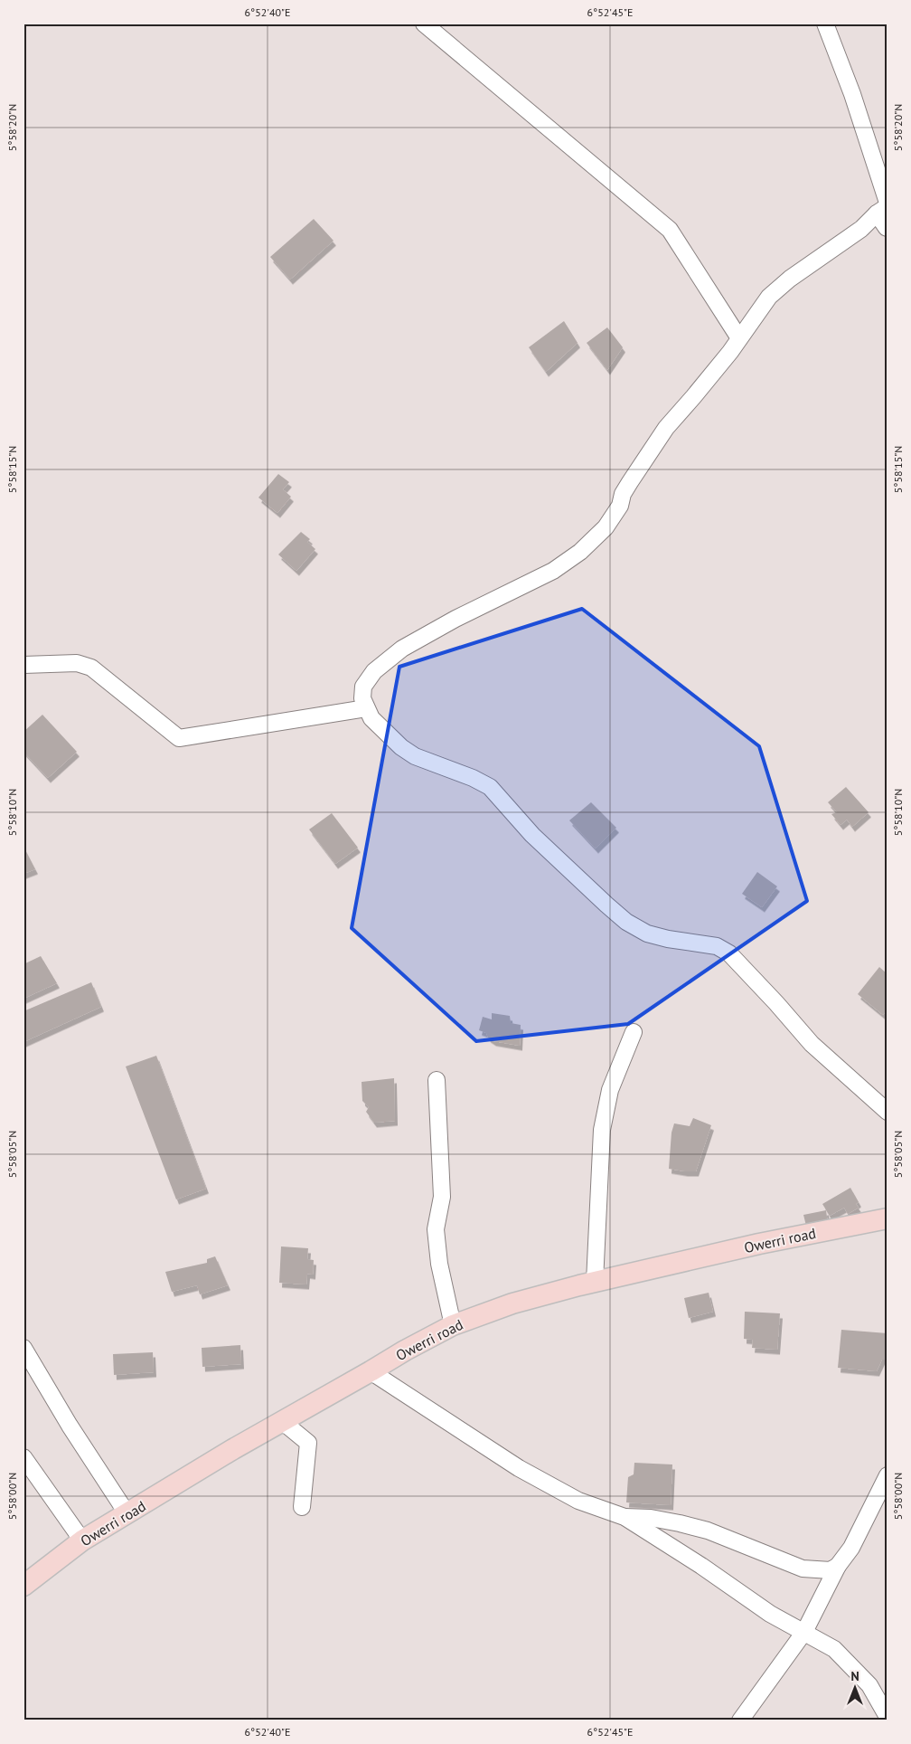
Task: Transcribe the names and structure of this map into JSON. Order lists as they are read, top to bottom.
{
  "streets": {
    "main road": ["Owerri road"]
  },
  "north": "top",
  "coordinates": [
    "6°52'40\"E",
    "6°52'45\"E",
    "5°58'20\"N",
    "5°58'15\"N",
    "5°58'10\"N",
    "5°58'05\"N",
    "5°58'00\"N"
  ]
}
